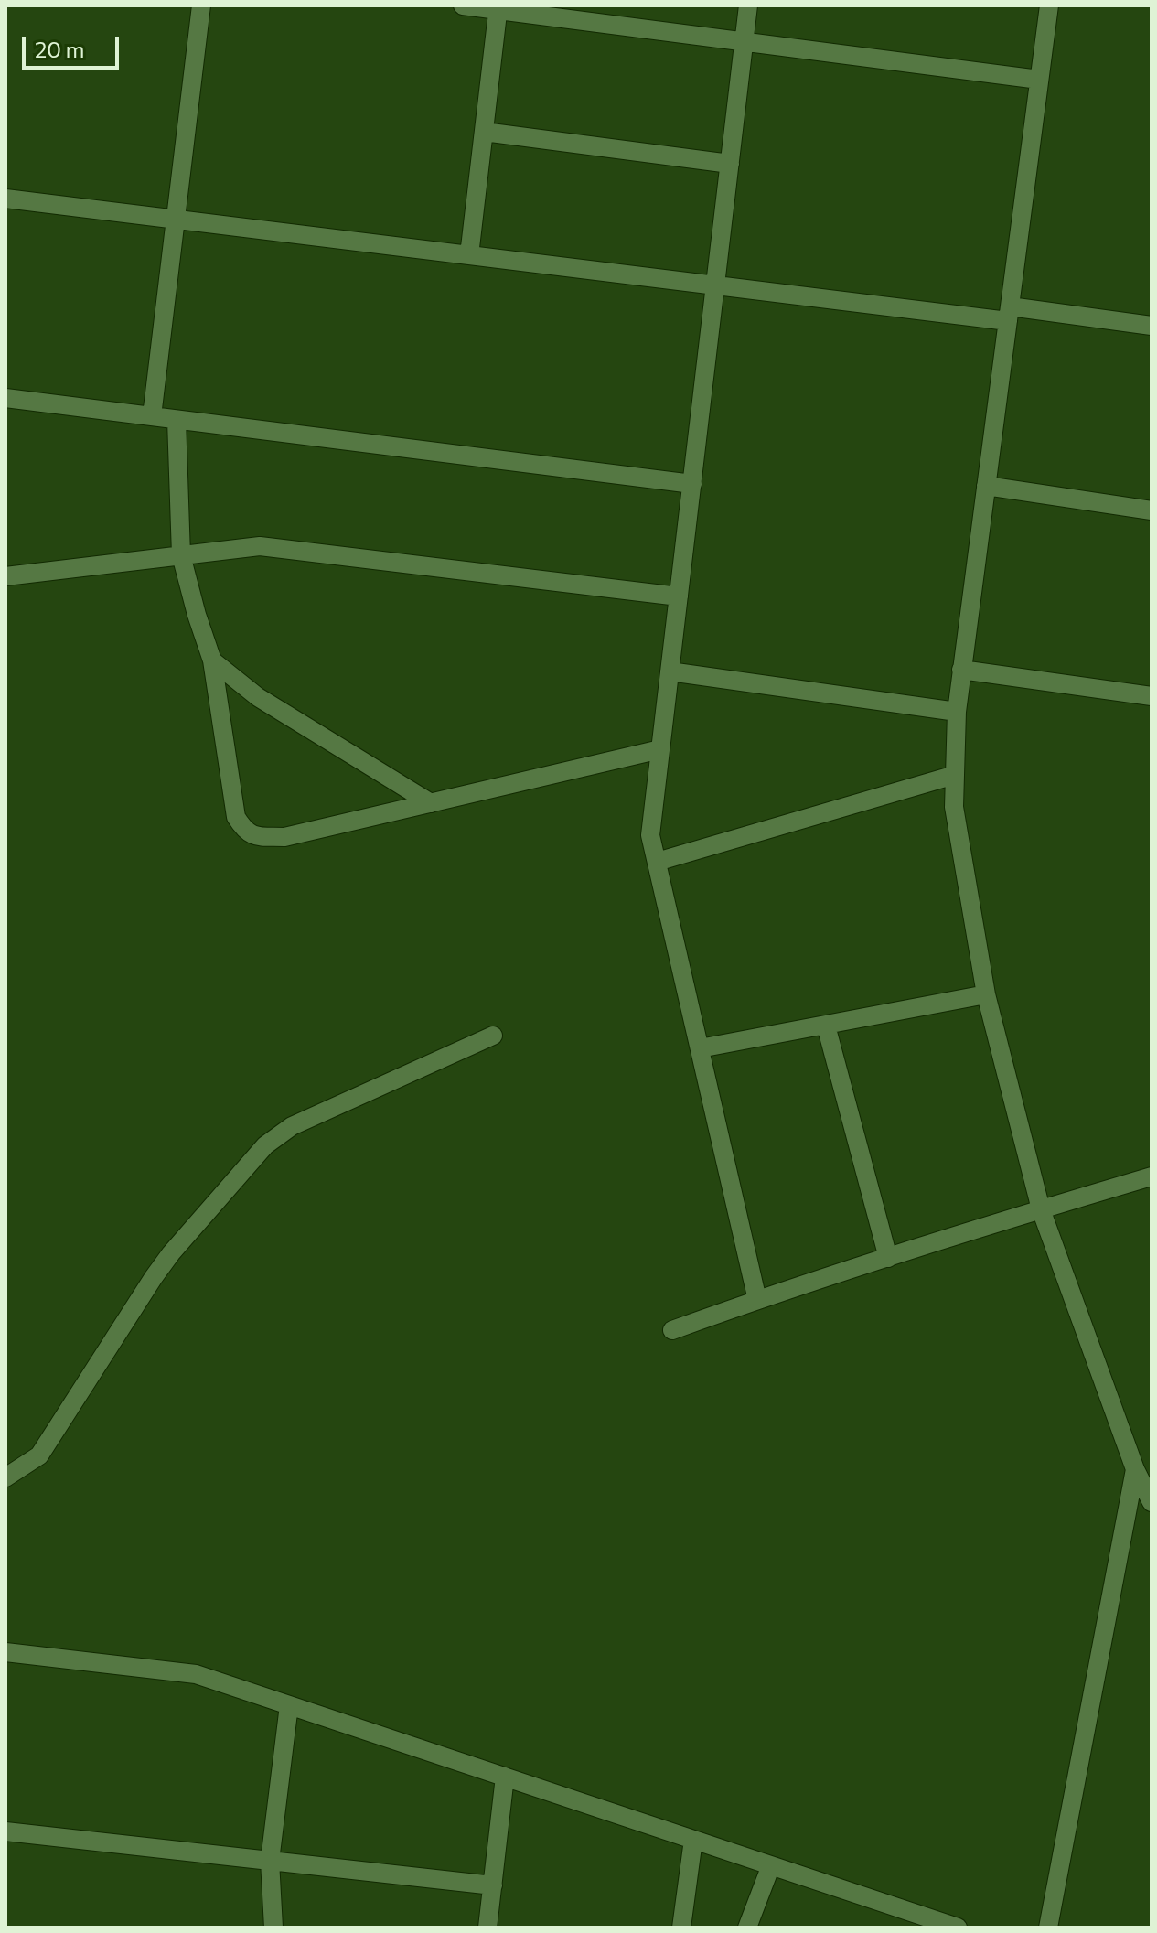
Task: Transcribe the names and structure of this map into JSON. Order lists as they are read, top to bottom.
{
  "scale_bar": "20 m"
}
